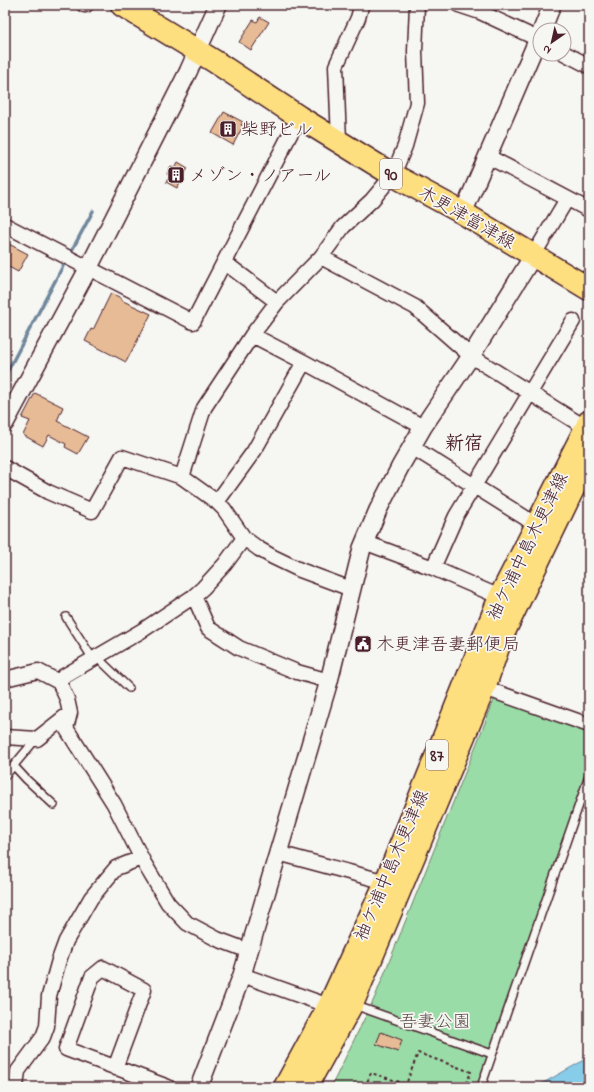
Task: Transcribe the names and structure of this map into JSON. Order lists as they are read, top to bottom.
{
  "streets": {
    "main road": [
      "90",
      "木更津富津線",
      "袖ケ浦中島木更津線",
      "87"
    ]
  },
  "districts": ["新宿"],
  "parks": ["吾妻公園"],
  "places": {
    "building": ["柴野ビル", "メゾン・ノアール"],
    "public building": ["木更津吾妻郵便局"]
  },
  "north": "bottom left"
}
